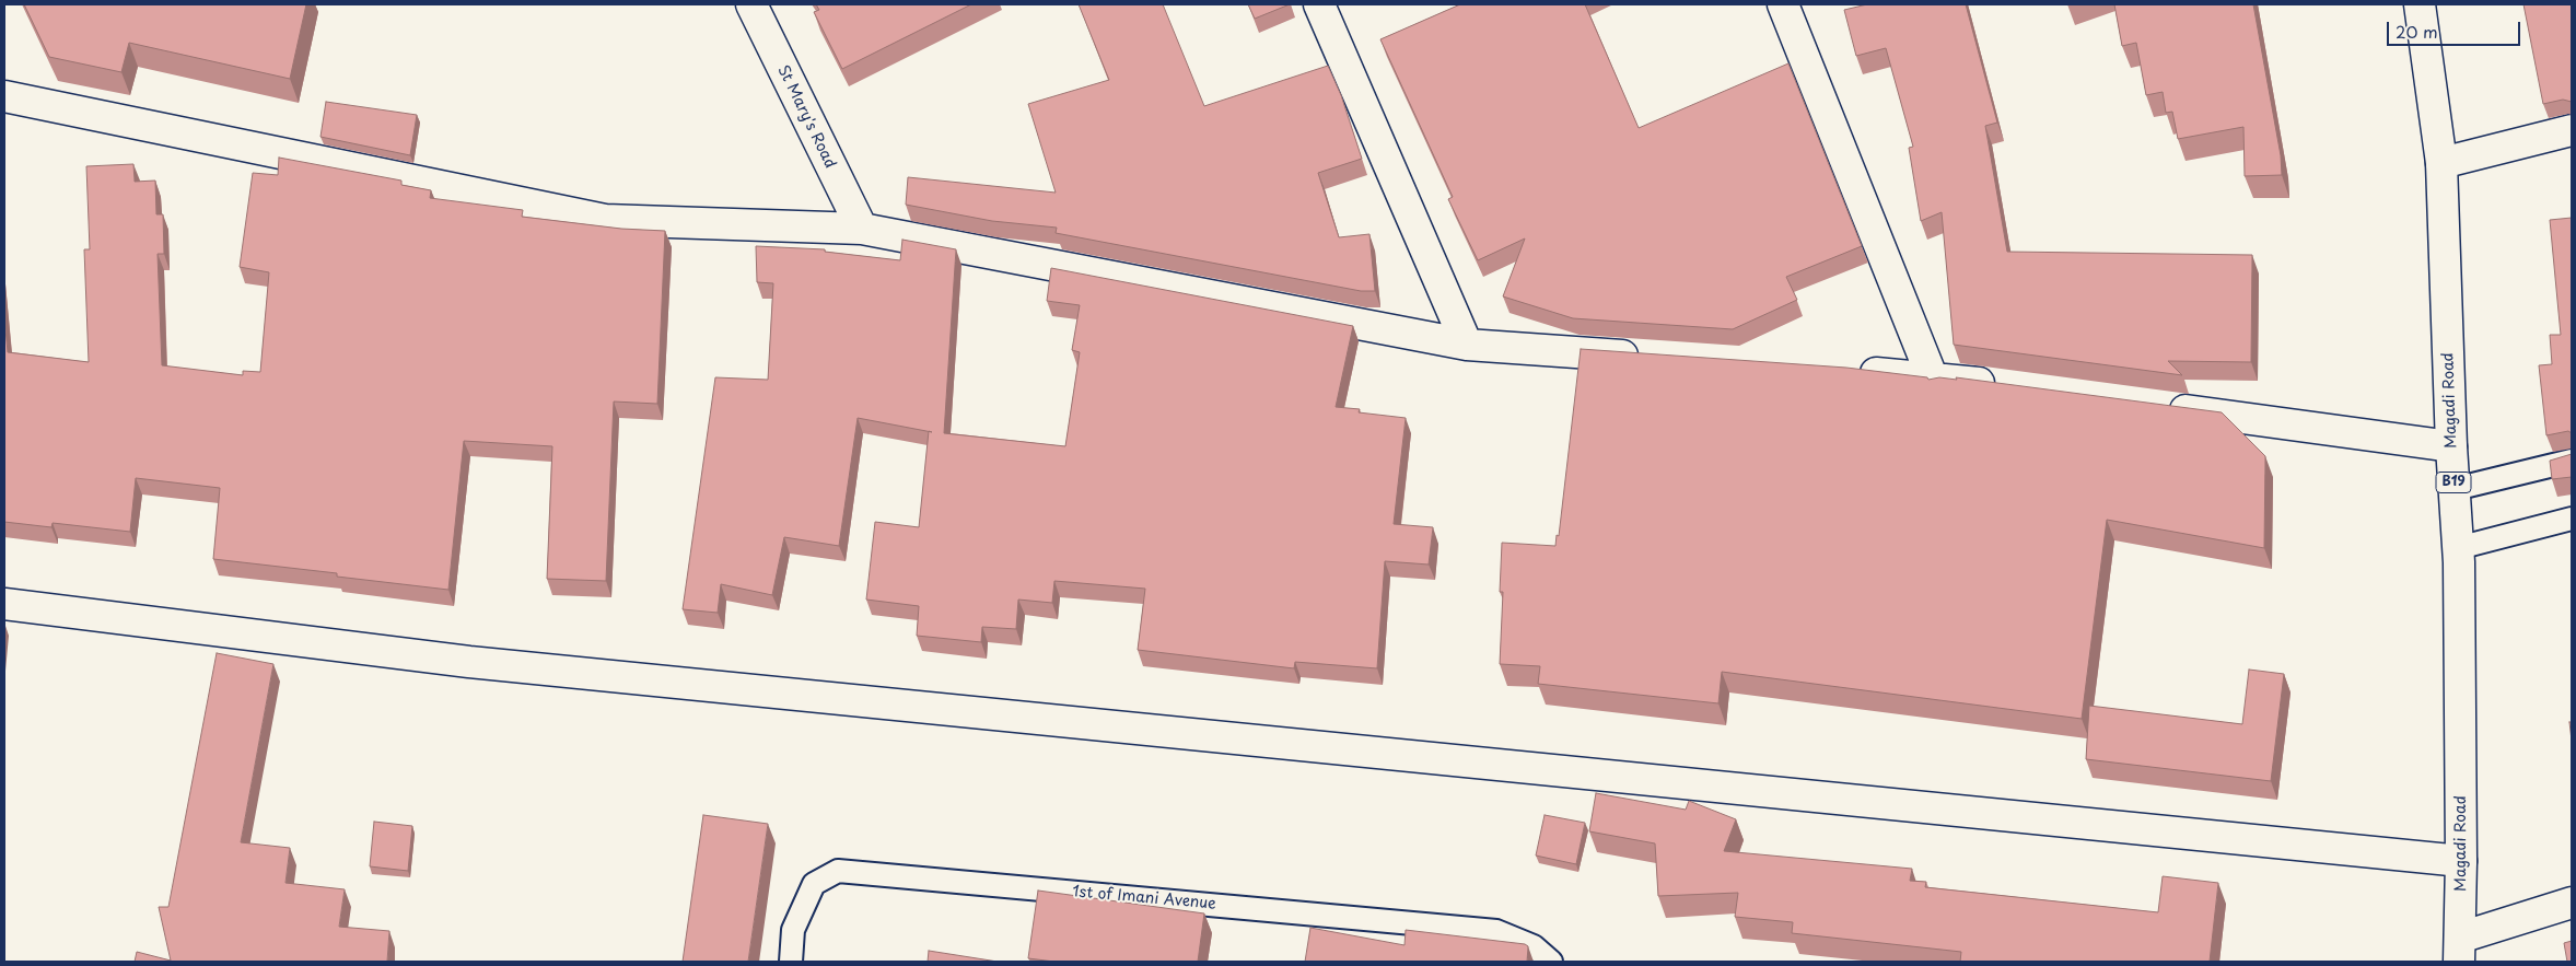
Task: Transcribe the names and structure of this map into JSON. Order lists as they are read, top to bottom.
{
  "streets": {
    "main road": ["St Mary's Road", "Magadi Road", "B19"],
    "lane": ["1st of Imani Avenue"]
  },
  "scale_bar": "20 m"
}
